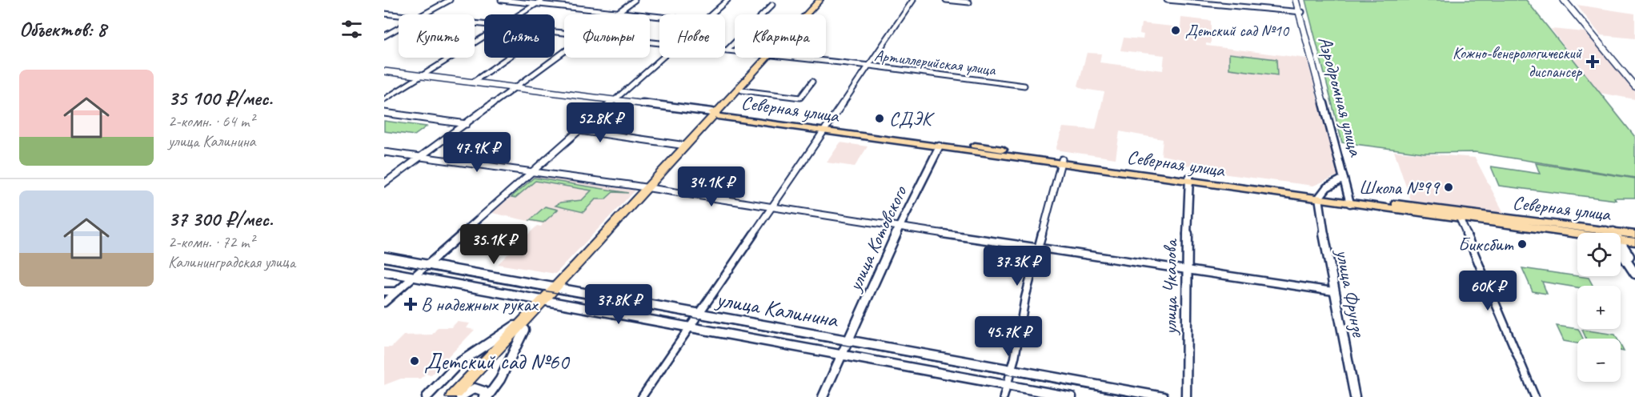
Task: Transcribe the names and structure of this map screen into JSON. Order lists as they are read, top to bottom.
{
  "streets": {
    "main road": ["Северная улица"],
    "street": [
      "Артиллерийская улица",
      "Аэродромная улица",
      "улица Котовского",
      "улица Чкалова",
      "улица Фрунзе",
      "улица Калинина"
    ]
  },
  "crossings": [
    ["Аэродромная улица", "Северная улица"],
    ["Аэродромная улица", "улица Фрунзе"],
    ["Северная улица", "улица Котовского"],
    ["Северная улица", "улица Чкалова"],
    ["Северная улица", "улица Фрунзе"],
    ["улица Котовского", "улица Калинина"]
  ],
  "places": {
    "other": [
      "Детский сад №10",
      "СДЭК",
      "Школа №99",
      "Биксбит",
      "Детский сад №60"
    ],
    "health": ["Кожно-венерологический диспансер", "В надежных руках"]
  },
  "page": {
    "heading": "Объектов: 8",
    "chip": [
      "Купить",
      "Снять",
      "Фильтры",
      "Новое",
      "Квартира"
    ],
    "list": [
      {
        "name": "35 100 ₽/мес.",
        "note": "2-комн. · 64 m² · улица Калинина"
      },
      {
        "name": "37 300 ₽/мес.",
        "note": "2-комн. · 72 m² · Калининградская улица"
      }
    ],
    "price": [
      "52.8K ₽",
      "47.9K ₽",
      "34.1K ₽",
      "35.1K ₽",
      "37.3K ₽",
      "60K ₽",
      "37.8K ₽",
      "45.7K ₽"
    ],
    "map_buttons": ["+", "−"]
  }
}
